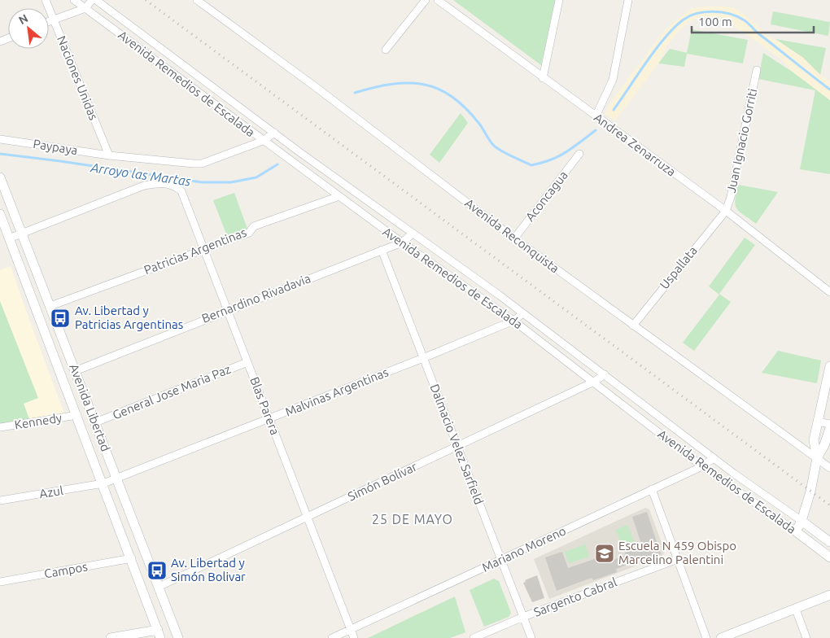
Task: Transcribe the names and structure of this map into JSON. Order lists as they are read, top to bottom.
{
  "streets": {
    "street": [
      "Naciones Unidas",
      "Avenida Remedios de Escalada",
      "Juan Ignacio Gorriti",
      "Andrea Zenarruza",
      "Paypaya",
      "Aconcagua",
      "Avenida Reconquista",
      "Patricias Argentinas",
      "Uspallata",
      "Bernardino Rivadavia",
      "General Jose Maria Paz",
      "Malvinas Argentinas",
      "Blas Parera",
      "Avenida Libertad",
      "Kennedy",
      "Dalmacio Velez Sarfield",
      "Simón Bolívar",
      "Azul",
      "Mariano Moreno",
      "Campos",
      "Sargento Cabral"
    ]
  },
  "crossings": [
    ["Naciones Unidas", "Paypaya"],
    ["Avenida Remedios de Escalada", "Paypaya"],
    ["Avenida Remedios de Escalada", "Patricias Argentinas"],
    ["Avenida Remedios de Escalada", "Bernardino Rivadavia"],
    ["Avenida Remedios de Escalada", "Malvinas Argentinas"],
    ["Avenida Remedios de Escalada", "Simón Bolívar"],
    ["Avenida Remedios de Escalada", "Mariano Moreno"],
    ["Juan Ignacio Gorriti", "Andrea Zenarruza"],
    ["Juan Ignacio Gorriti", "Uspallata"],
    ["Andrea Zenarruza", "Uspallata"],
    ["Aconcagua", "Avenida Reconquista"],
    ["Avenida Reconquista", "Uspallata"],
    ["Patricias Argentinas", "Blas Parera"],
    ["Patricias Argentinas", "Avenida Libertad"],
    ["Bernardino Rivadavia", "Blas Parera"],
    ["Bernardino Rivadavia", "Avenida Libertad"],
    ["Bernardino Rivadavia", "Dalmacio Velez Sarfield"],
    ["General Jose Maria Paz", "Blas Parera"],
    ["General Jose Maria Paz", "Avenida Libertad"],
    ["Malvinas Argentinas", "Blas Parera"],
    ["Malvinas Argentinas", "Avenida Libertad"],
    ["Malvinas Argentinas", "Dalmacio Velez Sarfield"],
    ["Malvinas Argentinas", "Azul"],
    ["Blas Parera", "Avenida Libertad"],
    ["Blas Parera", "Simón Bolívar"],
    ["Blas Parera", "Mariano Moreno"],
    ["Avenida Libertad", "Kennedy"],
    ["Avenida Libertad", "Simón Bolívar"],
    ["Avenida Libertad", "Azul"],
    ["Avenida Libertad", "Campos"],
    ["Dalmacio Velez Sarfield", "Simón Bolívar"],
    ["Dalmacio Velez Sarfield", "Mariano Moreno"],
    ["Dalmacio Velez Sarfield", "Sargento Cabral"]
  ],
  "districts": ["25 DE MAYO"],
  "water": ["Arroyo las Martas"],
  "places": {
    "bus stop": ["Av. Libertad y Patricias Argentinas", "Av. Libertad y Simón Bolivar"],
    "school or university": ["Escuela N 459 Obispo Marcelino Palentini"]
  },
  "scale_bar": "100 m",
  "north": "top left"
}
